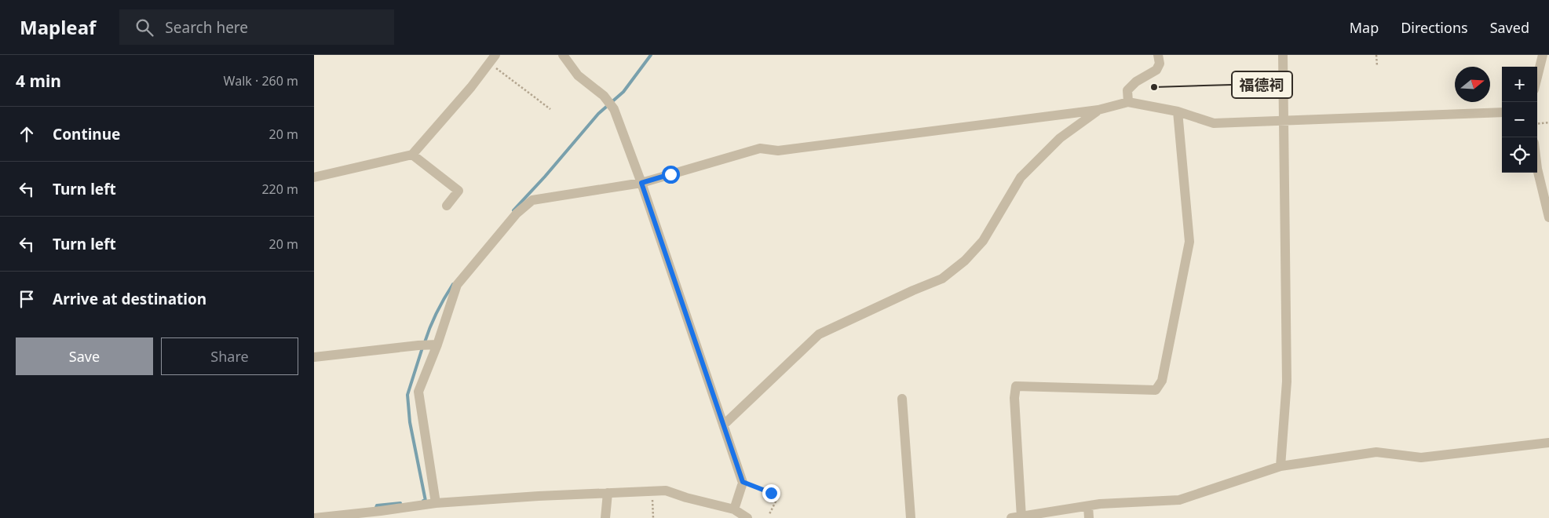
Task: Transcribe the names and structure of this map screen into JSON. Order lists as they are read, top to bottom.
{
  "places": ["福德祠"],
  "north": "right",
  "page": {
    "header": "Mapleaf",
    "search": "Search here",
    "nav": ["Map", "Directions", "Saved"],
    "heading": ["4 min", "Walk · 260 m"],
    "map_buttons": ["+", "−"],
    "list": [
      ["Continue", "20 m"],
      ["Turn left", "220 m"],
      ["Turn left", "20 m"],
      "Arrive at destination"
    ],
    "buttons": ["Save", "Share"]
  }
}
